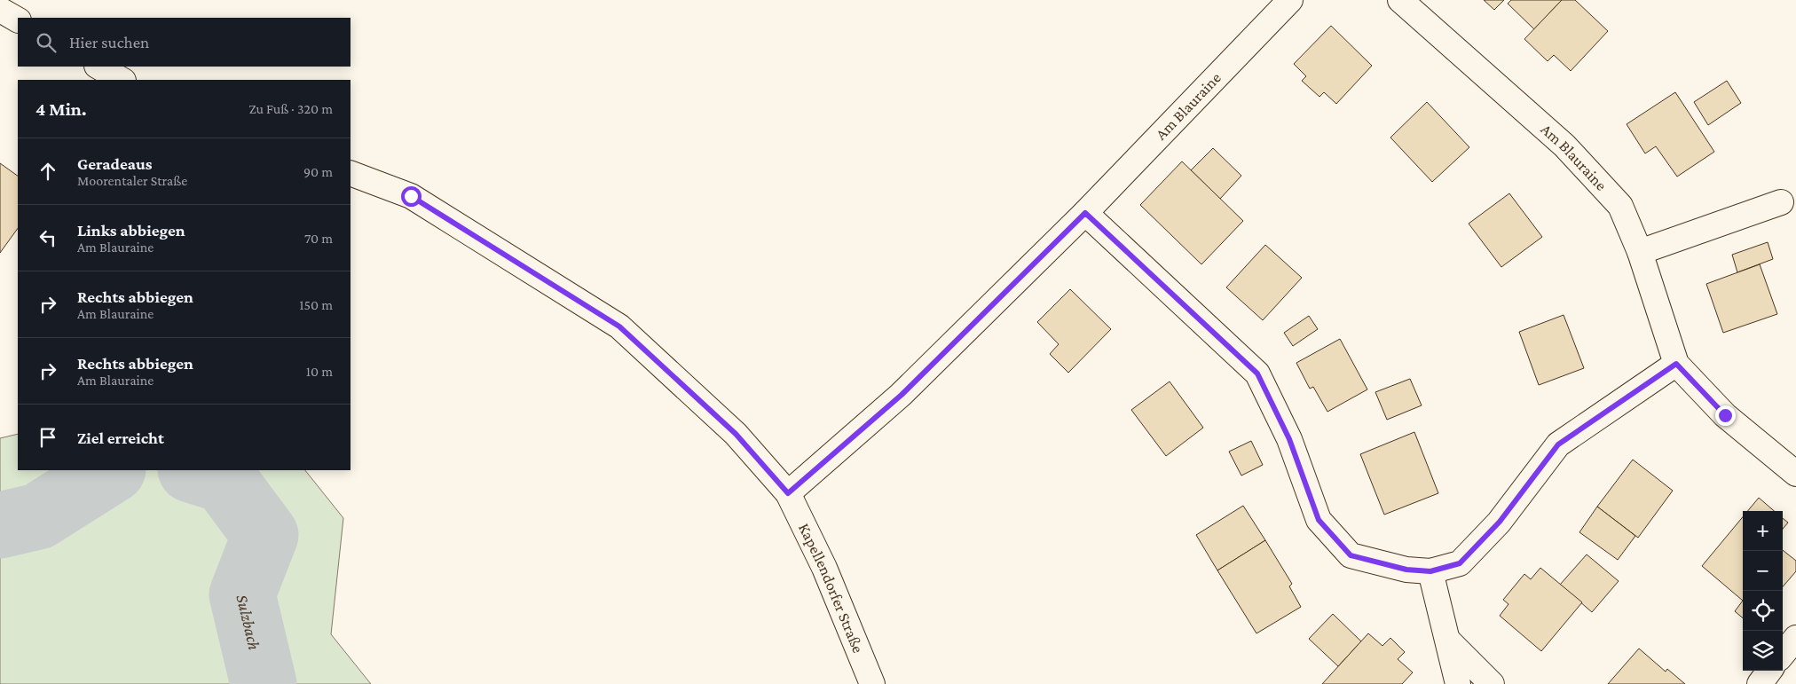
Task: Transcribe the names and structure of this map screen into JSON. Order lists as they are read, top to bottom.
{
  "streets": {
    "street": ["Am Blauraine", "Kapellendorfer Straße"]
  },
  "crossings": [
    ["Am Blauraine", "Kapellendorfer Straße"]
  ],
  "water": ["Sulzbach"],
  "page": {
    "search": "Hier suchen",
    "heading": ["4 Min.", "Zu Fuß · 320 m"],
    "list": [
      ["Geradeaus", "Moorentaler Straße", "90 m"],
      ["Links abbiegen", "Am Blauraine", "70 m"],
      ["Rechts abbiegen", "Am Blauraine", "150 m"],
      ["Rechts abbiegen", "Am Blauraine", "10 m"],
      "Ziel erreicht"
    ],
    "map_buttons": ["+", "−"]
  }
}
